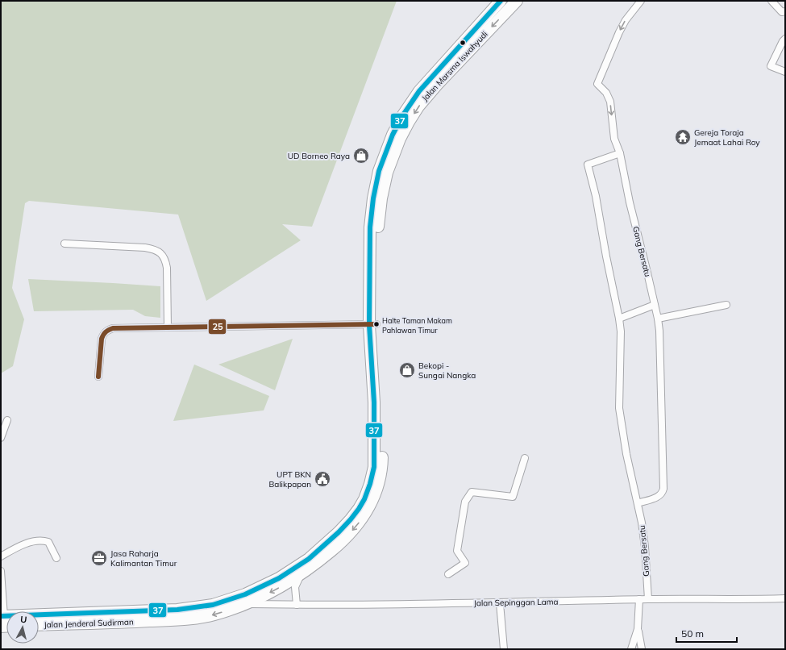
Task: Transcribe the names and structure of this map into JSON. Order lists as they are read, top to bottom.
{
  "streets": {
    "highway": ["Jalan Marsma Iswahyudi", "Jalan Jenderal Sudirman"],
    "street": ["Gang Bersatu", "Jalan Sepinggan Lama"]
  },
  "crossings": [
    ["Jalan Marsma Iswahyudi", "Jalan Sepinggan Lama"],
    ["Jalan Marsma Iswahyudi", "Jalan Jenderal Sudirman"],
    ["Gang Bersatu", "Jalan Sepinggan Lama"]
  ],
  "places": {
    "temple": ["Gereja Toraja Jemaat Lahai Roy"],
    "shop": ["UD Borneo Raya", "Bekopi - Sungai Nangka"],
    "other": ["Halte Taman Makam Pahlawan Timur"],
    "public building": ["UPT BKN Balikpapan"],
    "office": ["Jasa Raharja Kalimantan Timur"]
  },
  "lines": ["transit line 37", "transit line 25"],
  "scale_bar": "50 m",
  "north": "top"
}
